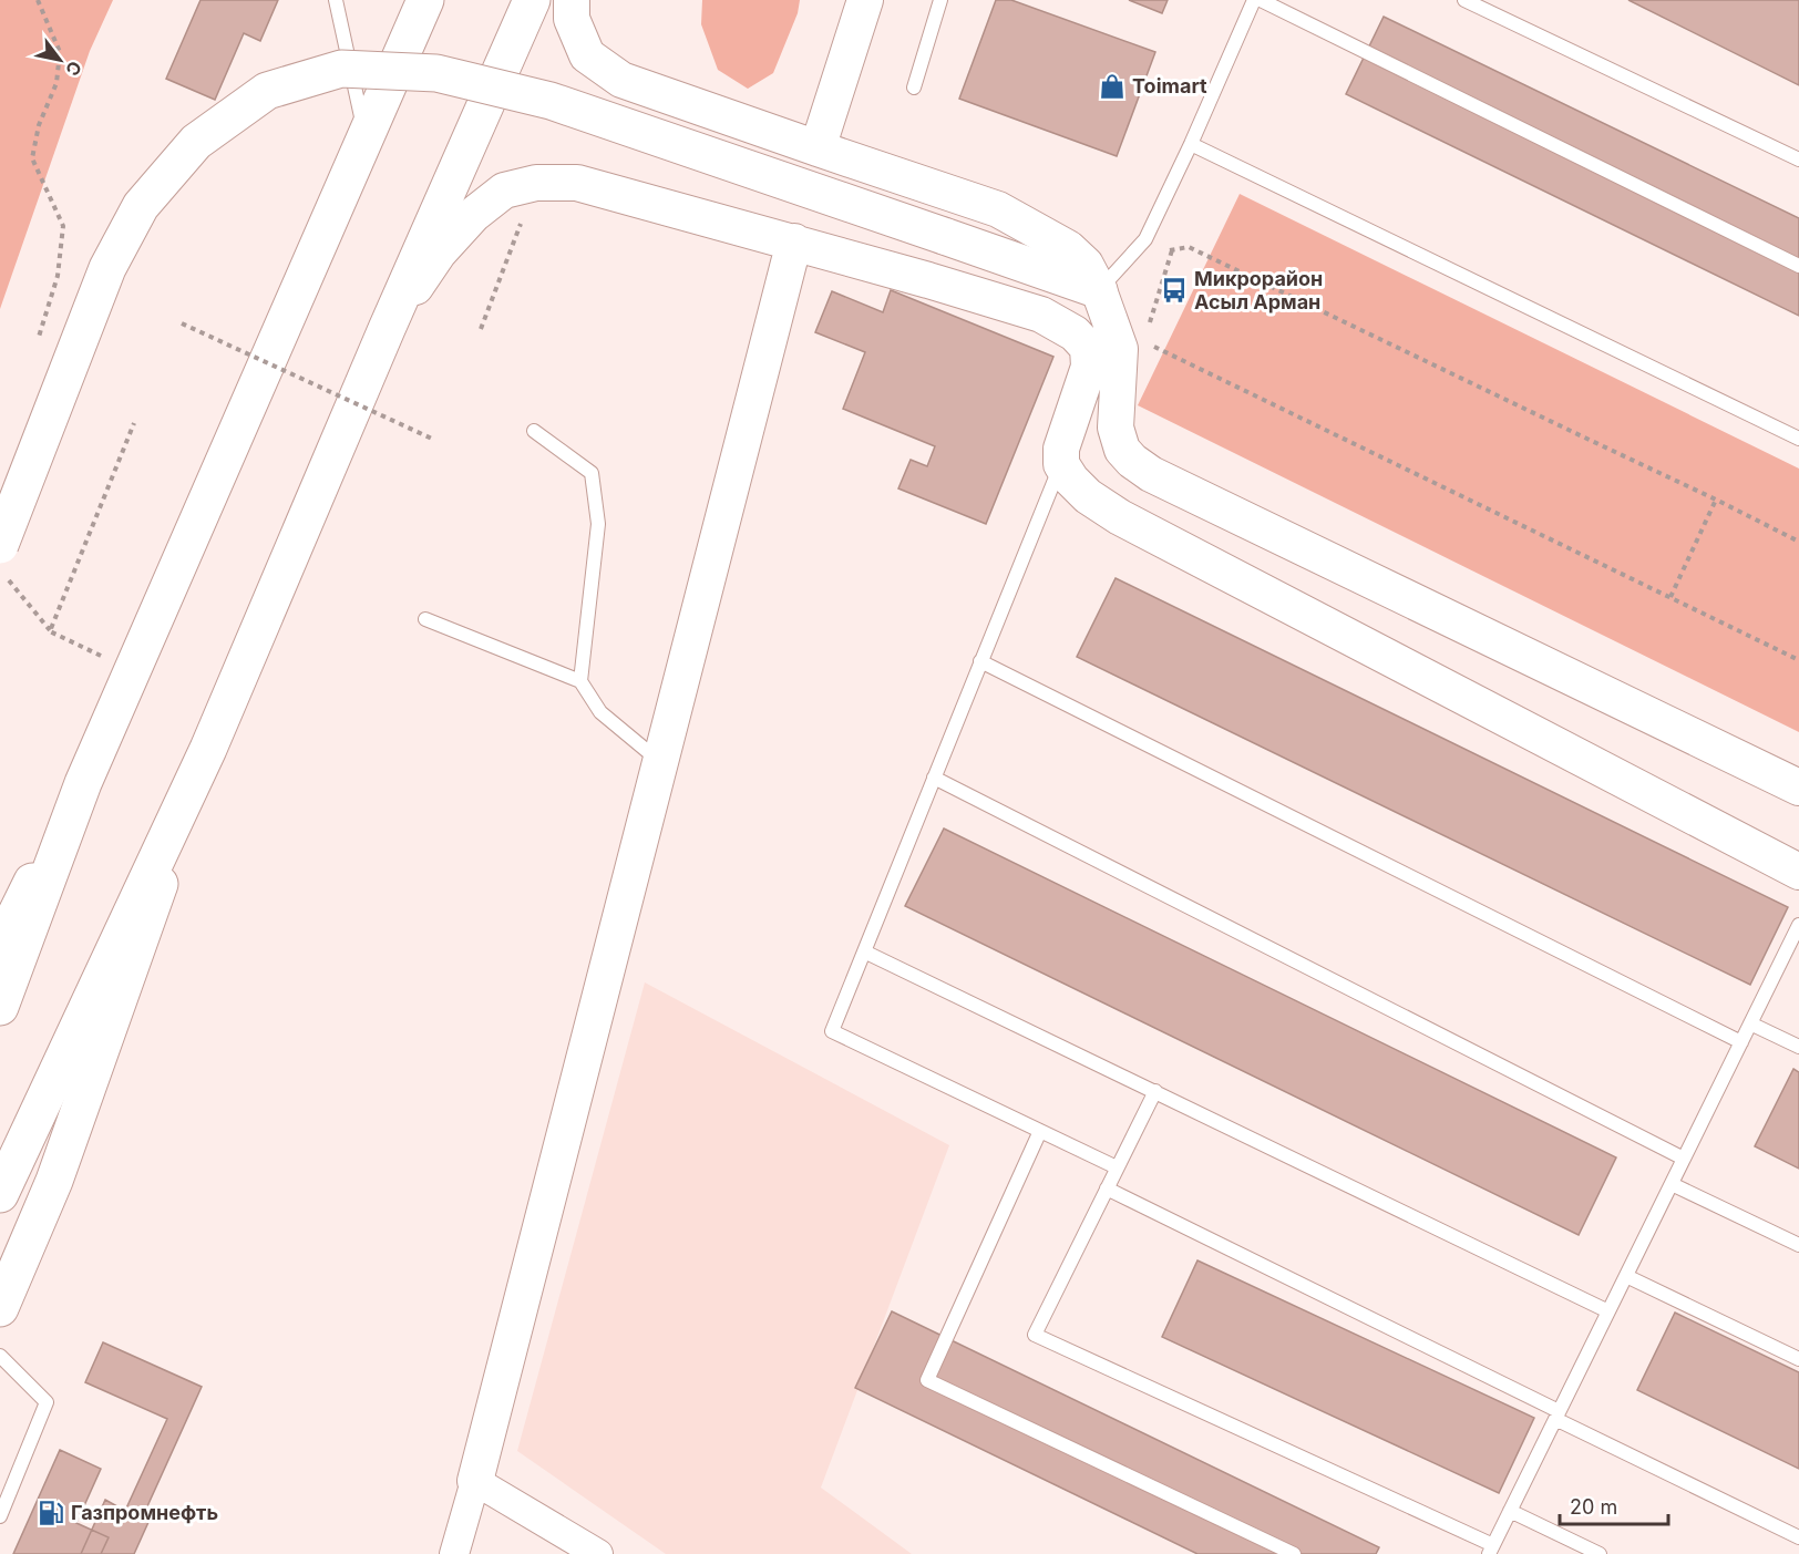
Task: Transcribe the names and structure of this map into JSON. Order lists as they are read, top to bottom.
{
  "places": {
    "shop": ["Toimart"],
    "bus stop": ["Микрорайон Асыл Арман"],
    "fuel station": ["Газпромнефть"]
  },
  "scale_bar": "20 m",
  "north": "bottom right"
}
